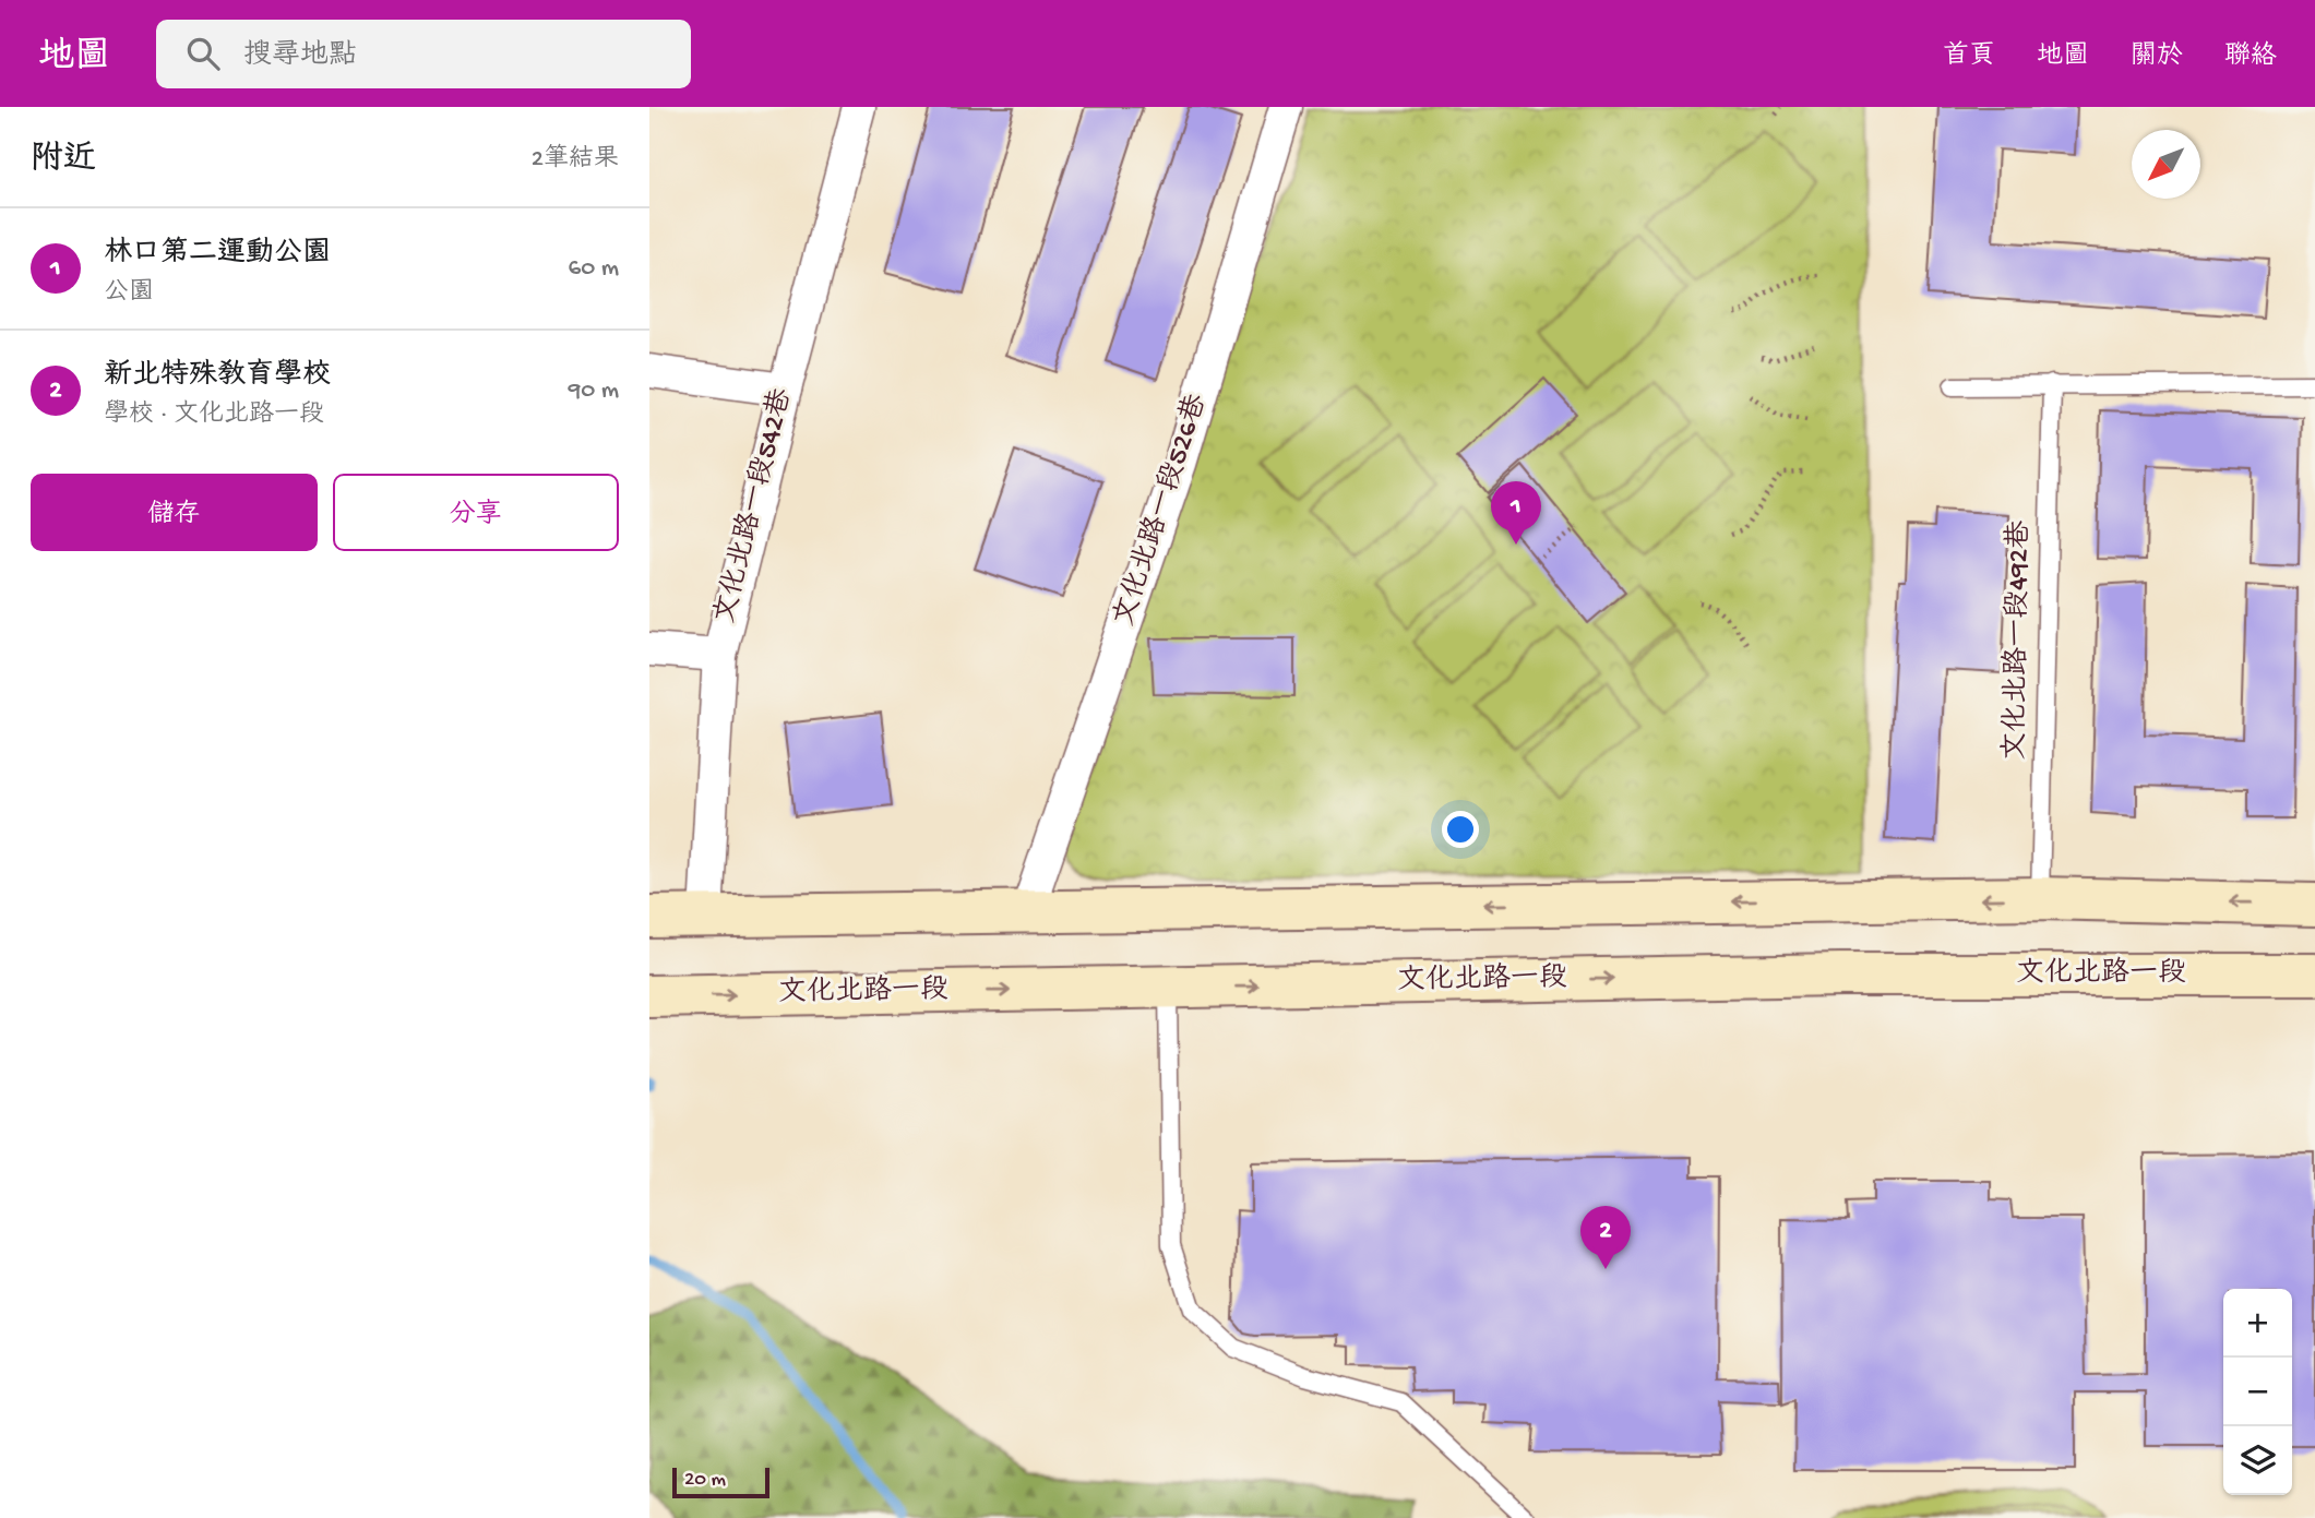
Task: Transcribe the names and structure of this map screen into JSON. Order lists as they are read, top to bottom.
{
  "streets": {
    "main road": ["文化北路一段"],
    "street": ["文化北路一段542巷", "文化北路一段526巷"],
    "lane": ["文化北路一段492巷"]
  },
  "scale_bar": "20 m",
  "north": "bottom left",
  "page": {
    "header": "地圖",
    "search": "搜尋地點",
    "nav": [
      "首頁",
      "地圖",
      "關於",
      "聯絡"
    ],
    "heading": ["附近", "2筆結果"],
    "list": [
      {
        "mark": "1",
        "name": "林口第二運動公園",
        "note": "公園",
        "value": "60 m"
      },
      {
        "mark": "2",
        "name": "新北特殊教育學校",
        "note": "學校 · 文化北路一段",
        "value": "90 m"
      }
    ],
    "buttons": ["儲存", "分享"],
    "pins": ["1", "2"],
    "map_buttons": ["+", "−"],
    "scale": "20 m"
  }
}
